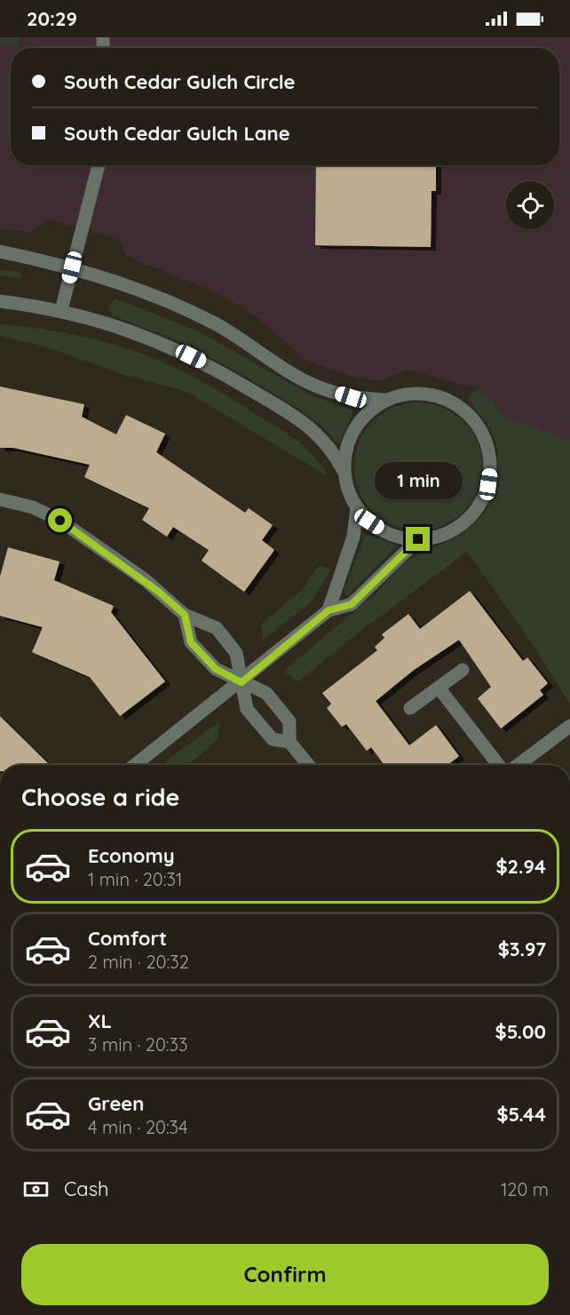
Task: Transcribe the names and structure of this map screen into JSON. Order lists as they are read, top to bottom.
{
  "page": {
    "status": "20:29",
    "banner": ["South Cedar Gulch Circle", "South Cedar Gulch Lane"],
    "bubble": "1 min",
    "heading": "Choose a ride",
    "list": [
      {
        "name": "Economy",
        "note": "1 min · 20:31",
        "value": "$2.94"
      },
      {
        "name": "Comfort",
        "note": "2 min · 20:32",
        "value": "$3.97"
      },
      {
        "name": "XL",
        "note": "3 min · 20:33",
        "value": "$5.00"
      },
      {
        "name": "Green",
        "note": "4 min · 20:34",
        "value": "$5.44"
      }
    ],
    "pay": ["Cash", "120 m"],
    "buttons": "Confirm"
  }
}
